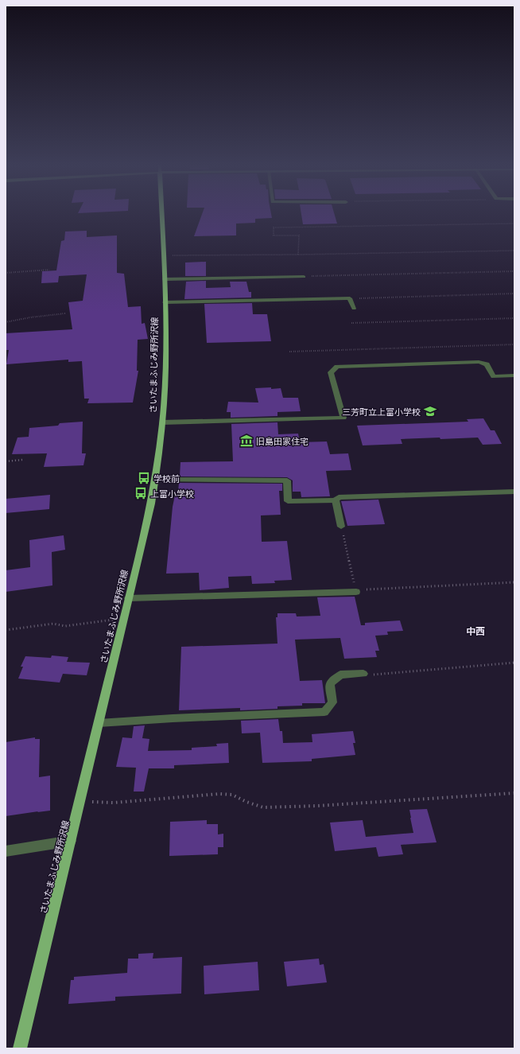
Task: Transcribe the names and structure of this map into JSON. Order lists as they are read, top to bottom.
{
  "streets": {
    "main road": ["さいたまふじみ野所沢線"]
  },
  "districts": ["中西"],
  "places": {
    "school or university": ["三芳町立上富小学校"],
    "museum": ["旧島田家住宅"],
    "bus stop": ["学校前", "上富小学校"]
  }
}
